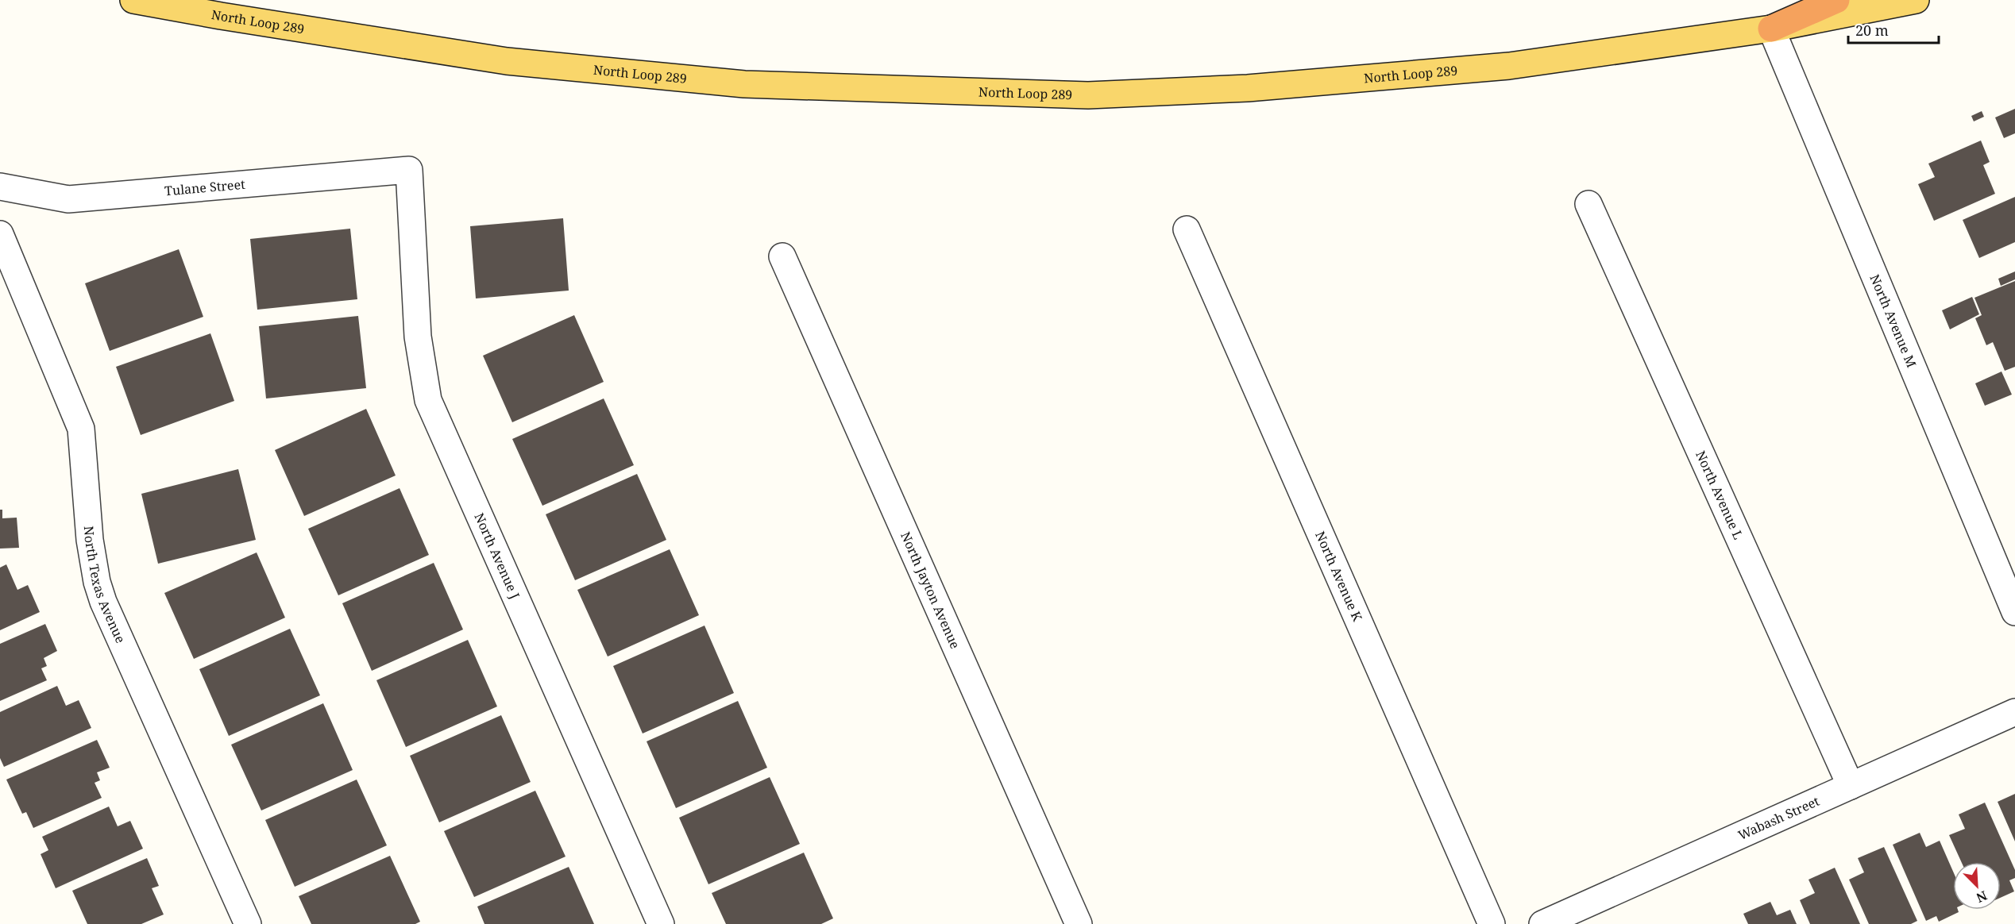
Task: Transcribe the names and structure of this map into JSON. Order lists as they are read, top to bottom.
{
  "streets": {
    "main road": ["North Loop 289"],
    "street": [
      "Tulane Street",
      "North Avenue M",
      "North Avenue L",
      "North Avenue J",
      "North Avenue K",
      "North Texas Avenue",
      "North Jayton Avenue",
      "Wabash Street"
    ]
  },
  "crossings": [
    ["North Loop 289", "North Avenue M"],
    ["Tulane Street", "North Avenue J"],
    ["North Avenue L", "Wabash Street"]
  ],
  "scale_bar": "20 m",
  "north": "bottom right"
}
